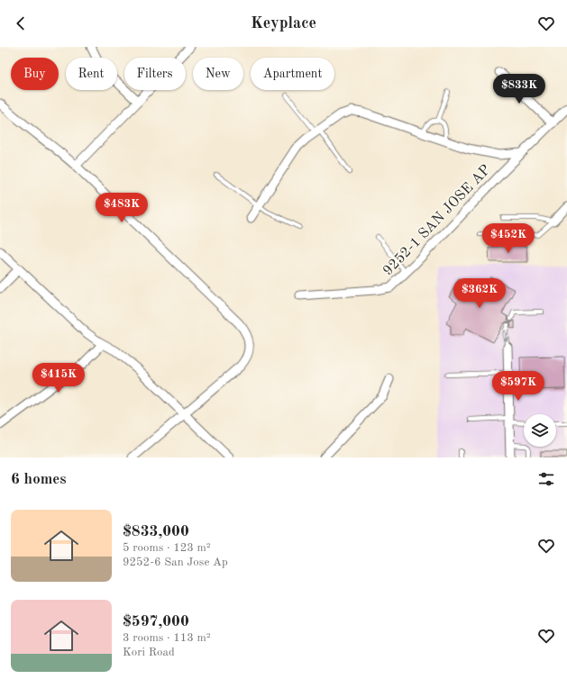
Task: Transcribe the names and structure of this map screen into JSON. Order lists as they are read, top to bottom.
{
  "streets": {
    "street": ["9252-1 SAN JOSE AP"]
  },
  "page": {
    "header": "Keyplace",
    "chip": [
      "Buy",
      "Rent",
      "Filters",
      "New",
      "Apartment"
    ],
    "price": [
      "$833K",
      "$483K",
      "$452K",
      "$362K",
      "$415K",
      "$597K"
    ],
    "heading": "6 homes",
    "list": [
      {
        "name": "$833,000",
        "note": "5 rooms · 123 m² · 9252-6 San Jose Ap"
      },
      {
        "name": "$597,000",
        "note": "3 rooms · 113 m² · Kori Road"
      }
    ]
  }
}
